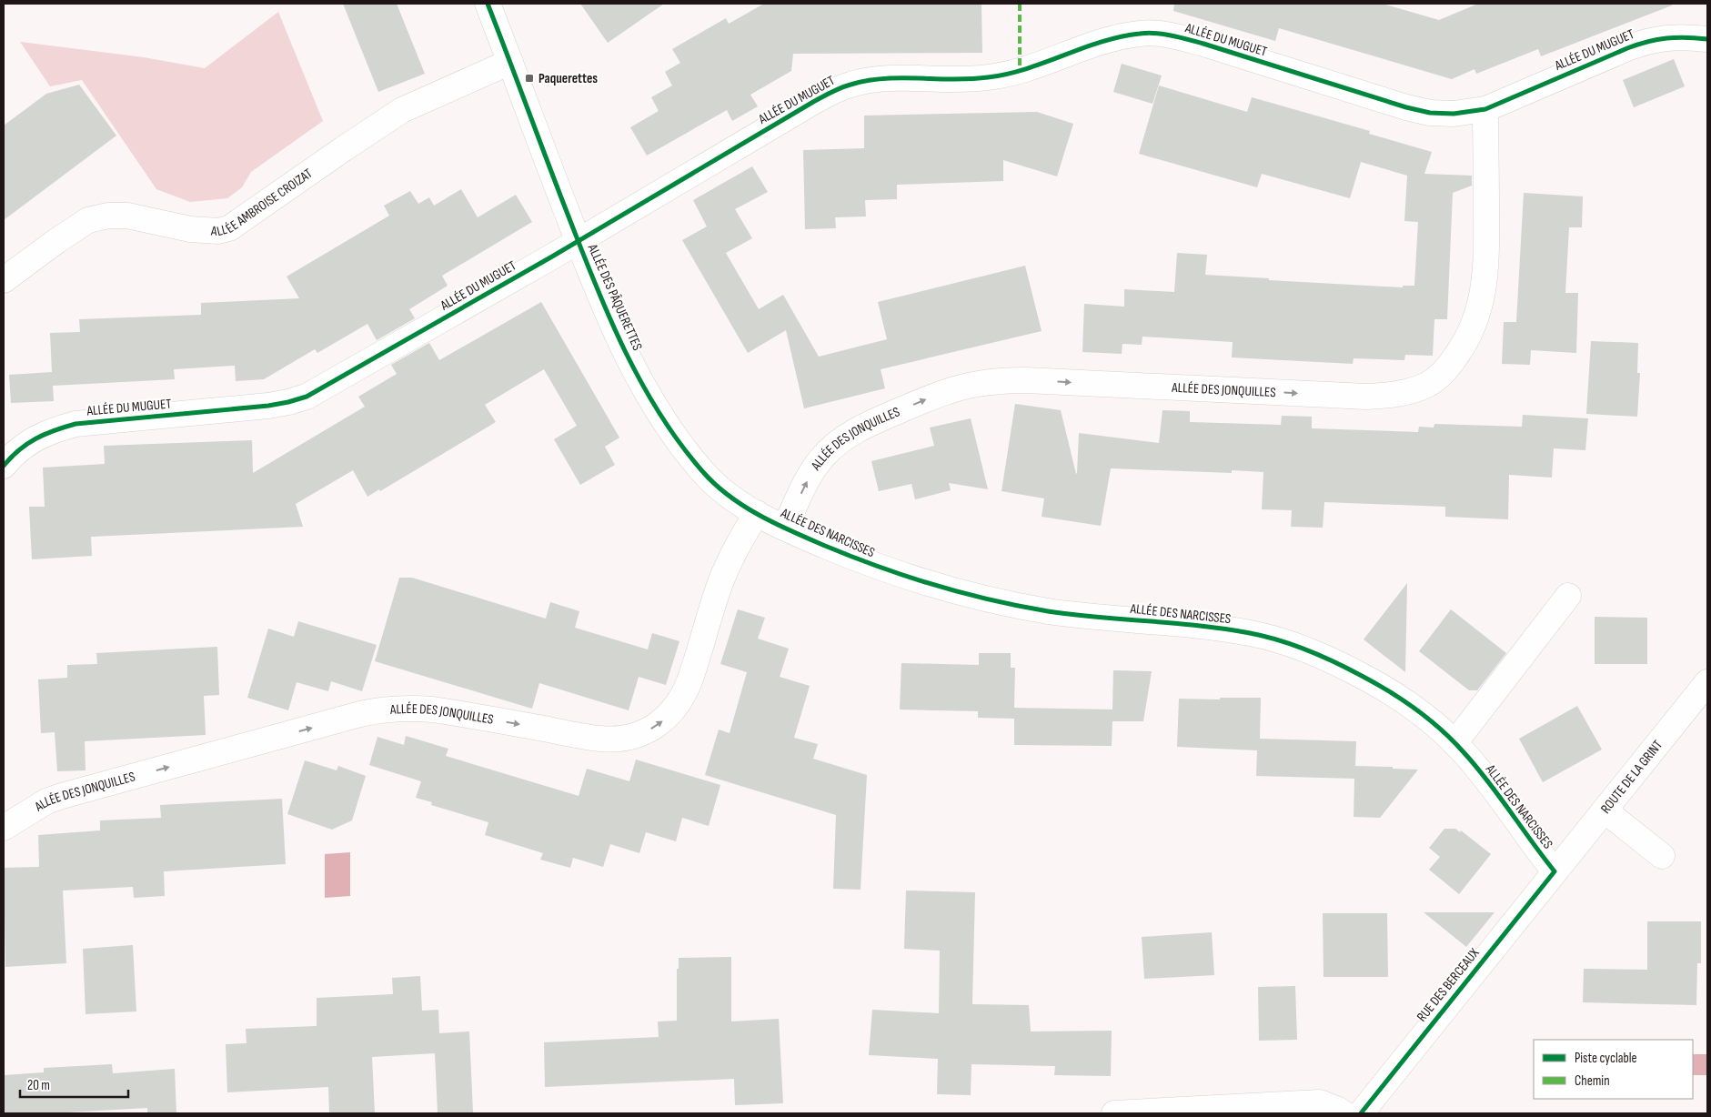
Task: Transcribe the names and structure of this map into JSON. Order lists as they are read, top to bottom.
{
  "streets": {
    "street": [
      "ALLÉE DU MUGUET",
      "ALLÉE AMBROISE CROIZAT",
      "ALLÉE DES PÂQUERETTES",
      "ALLÉE DES JONQUILLES",
      "ALLÉE DES NARCISSES",
      "ROUTE DE LA GRINT",
      "RUE DES BERCEAUX"
    ]
  },
  "crossings": [
    ["ALLÉE DU MUGUET", "ALLÉE DES PÂQUERETTES"],
    ["ALLÉE DU MUGUET", "ALLÉE DES JONQUILLES"],
    ["ALLÉE AMBROISE CROIZAT", "ALLÉE DES PÂQUERETTES"],
    ["ALLÉE DES PÂQUERETTES", "ALLÉE DES JONQUILLES"],
    ["ALLÉE DES PÂQUERETTES", "ALLÉE DES NARCISSES"],
    ["ALLÉE DES JONQUILLES", "ALLÉE DES NARCISSES"],
    ["ALLÉE DES NARCISSES", "ROUTE DE LA GRINT"],
    ["ALLÉE DES NARCISSES", "RUE DES BERCEAUX"],
    ["ROUTE DE LA GRINT", "RUE DES BERCEAUX"]
  ],
  "one_way": ["ALLÉE DES JONQUILLES"],
  "places": {
    "transit": ["Paquerettes"]
  },
  "legend": ["Piste cyclable", "Chemin"],
  "scale_bar": "20 m"
}
